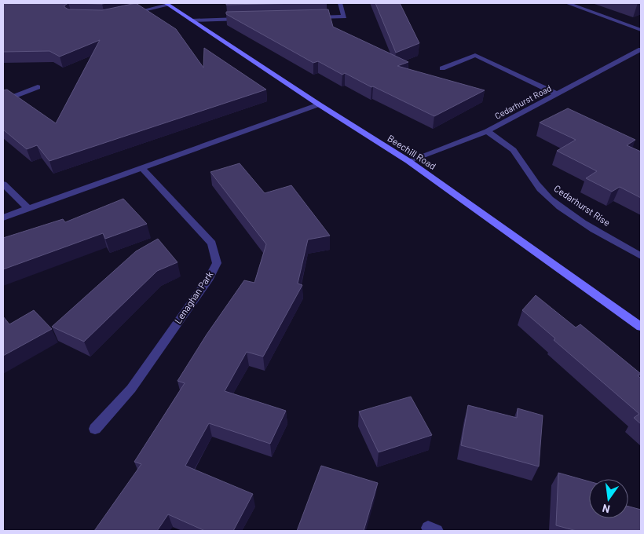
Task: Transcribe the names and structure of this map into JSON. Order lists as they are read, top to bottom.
{
  "streets": {
    "street": [
      "Cedarhurst Road",
      "Beechill Road",
      "Cedarhurst Rise",
      "Lenaghan Park"
    ]
  },
  "crossings": [
    ["Cedarhurst Road", "Beechill Road"],
    ["Cedarhurst Road", "Cedarhurst Rise"]
  ],
  "north": "bottom"
}
